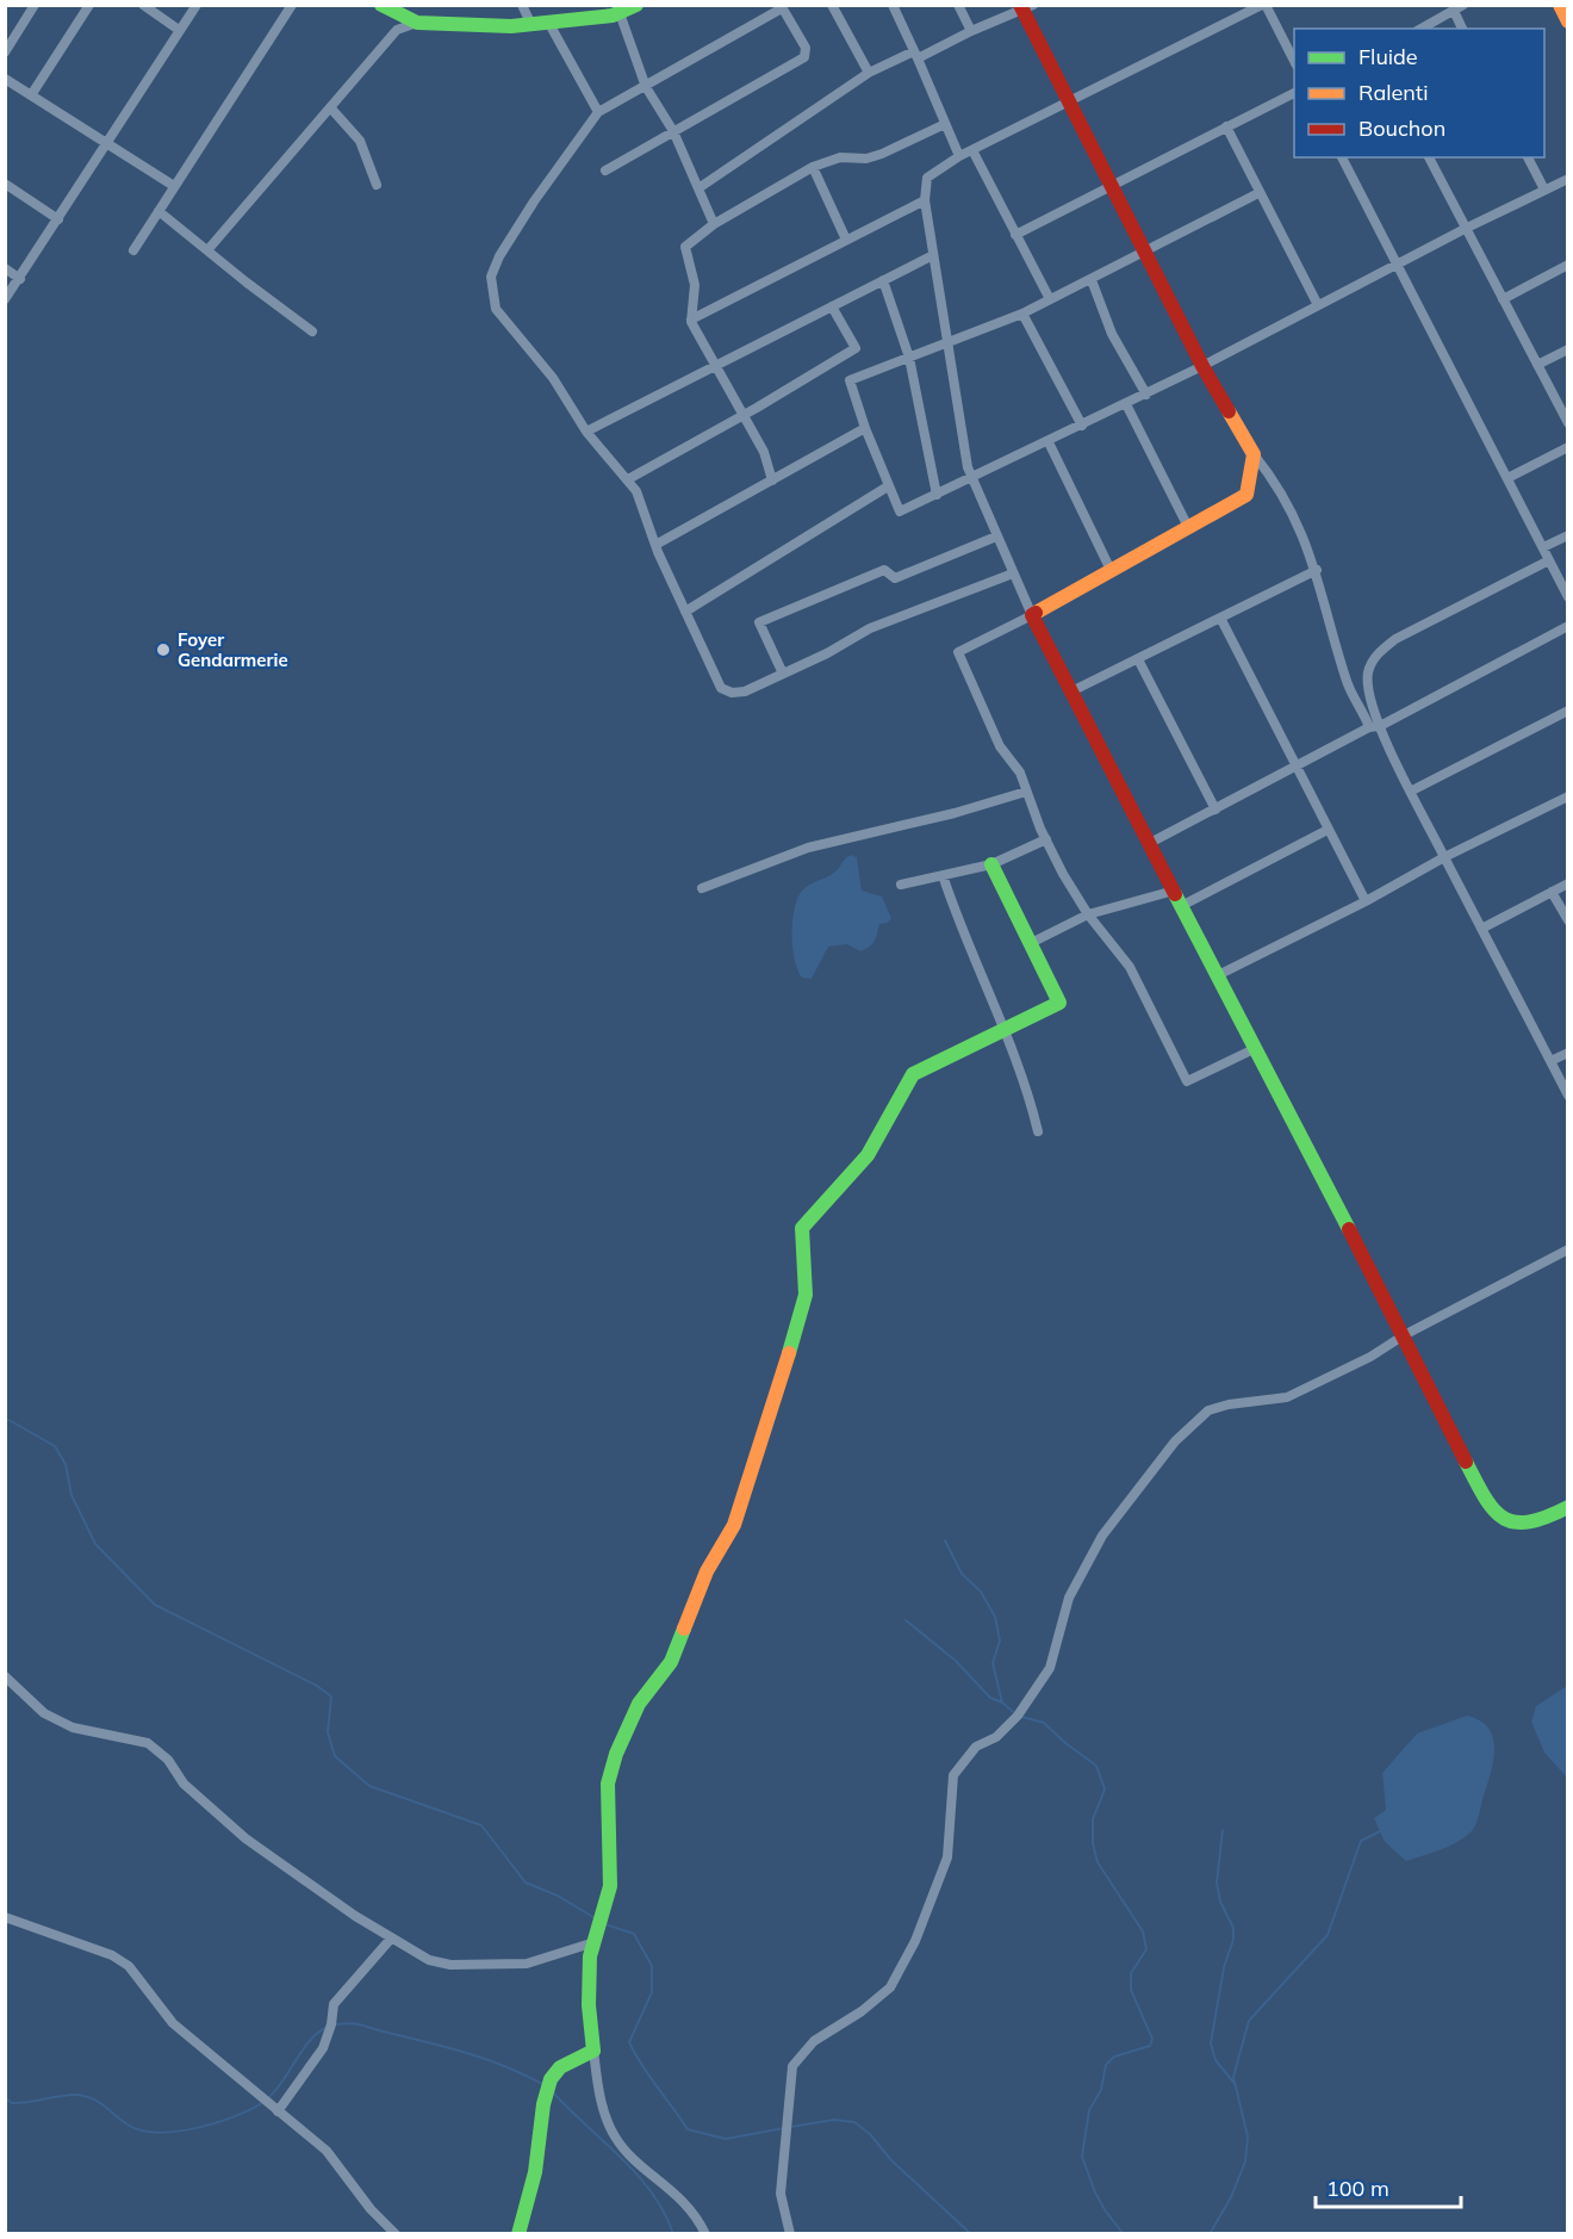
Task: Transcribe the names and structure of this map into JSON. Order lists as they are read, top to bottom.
{
  "places": ["Foyer Gendarmerie"],
  "legend": ["Fluide", "Ralenti", "Bouchon"],
  "scale_bar": "100 m"
}
